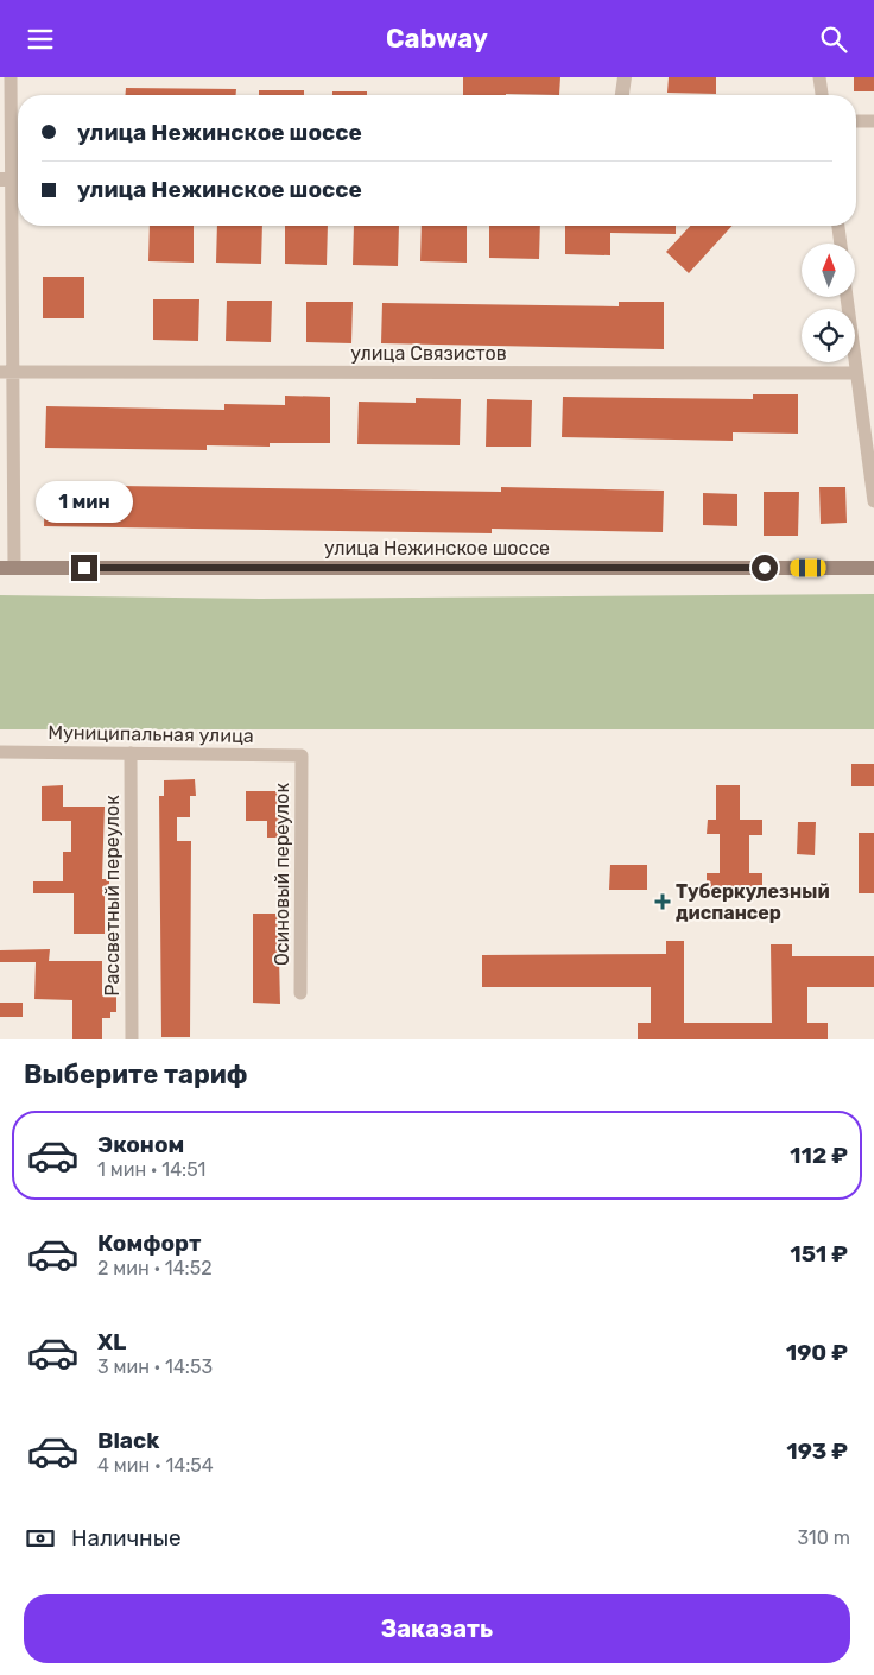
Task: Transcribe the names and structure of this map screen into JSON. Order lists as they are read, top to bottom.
{
  "streets": {
    "main road": ["улица Нежинское шоссе"],
    "street": [
      "улица Связистов",
      "Муниципальная улица",
      "Осиновый переулок",
      "Рассветный переулок"
    ]
  },
  "crossings": [
    ["Муниципальная улица", "Осиновый переулок"],
    ["Муниципальная улица", "Рассветный переулок"]
  ],
  "places": {
    "health": ["Туберкулезный диспансер"]
  },
  "north": "top",
  "page": {
    "header": "Cabway",
    "banner": ["улица Нежинское шоссе", "улица Нежинское шоссе"],
    "bubble": "1 мин",
    "heading": "Выберите тариф",
    "list": [
      {
        "name": "Эконом",
        "note": "1 мин · 14:51",
        "value": "112 ₽"
      },
      {
        "name": "Комфорт",
        "note": "2 мин · 14:52",
        "value": "151 ₽"
      },
      {
        "name": "XL",
        "note": "3 мин · 14:53",
        "value": "190 ₽"
      },
      {
        "name": "Black",
        "note": "4 мин · 14:54",
        "value": "193 ₽"
      }
    ],
    "pay": ["Наличные", "310 m"],
    "buttons": "Заказать"
  }
}
